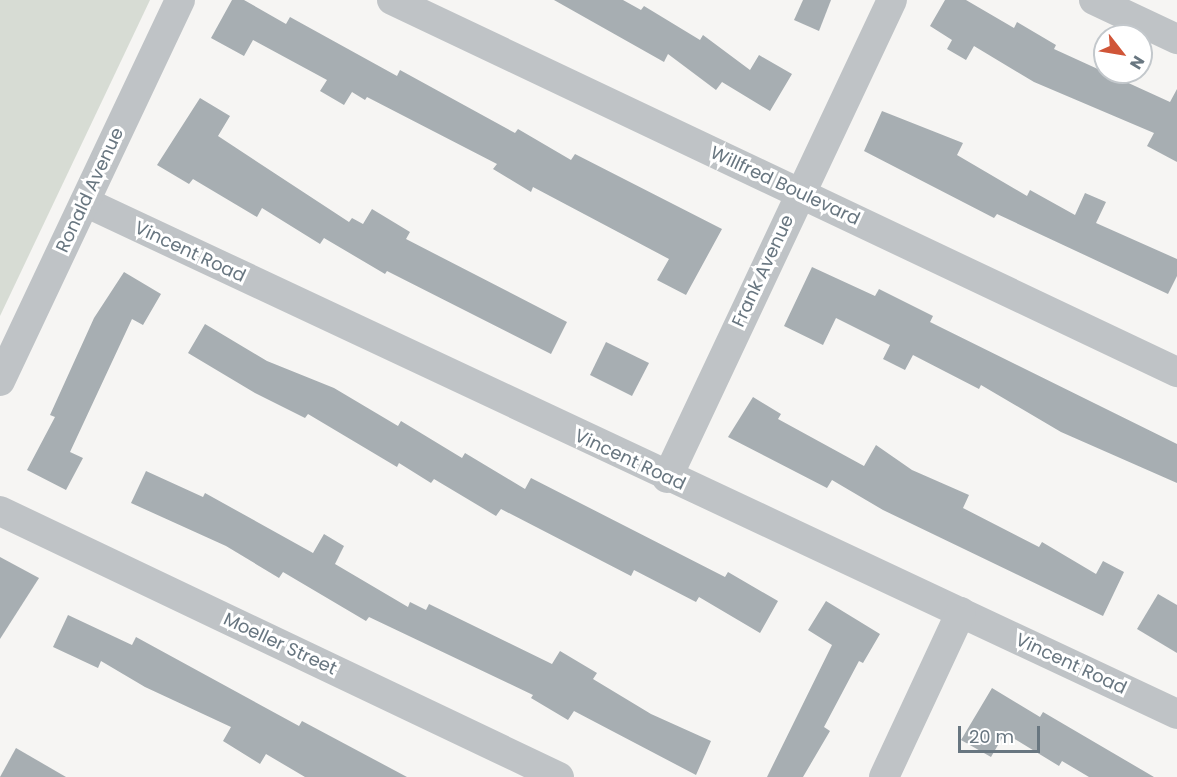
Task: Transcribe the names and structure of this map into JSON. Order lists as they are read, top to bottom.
{
  "streets": {
    "street": [
      "Willfred Boulevard",
      "Ronald Avenue",
      "Vincent Road",
      "Frank Avenue",
      "Moeller Street"
    ]
  },
  "crossings": [
    ["Willfred Boulevard", "Frank Avenue"],
    ["Ronald Avenue", "Vincent Road"],
    ["Vincent Road", "Frank Avenue"]
  ],
  "scale_bar": "20 m",
  "north": "bottom right"
}
